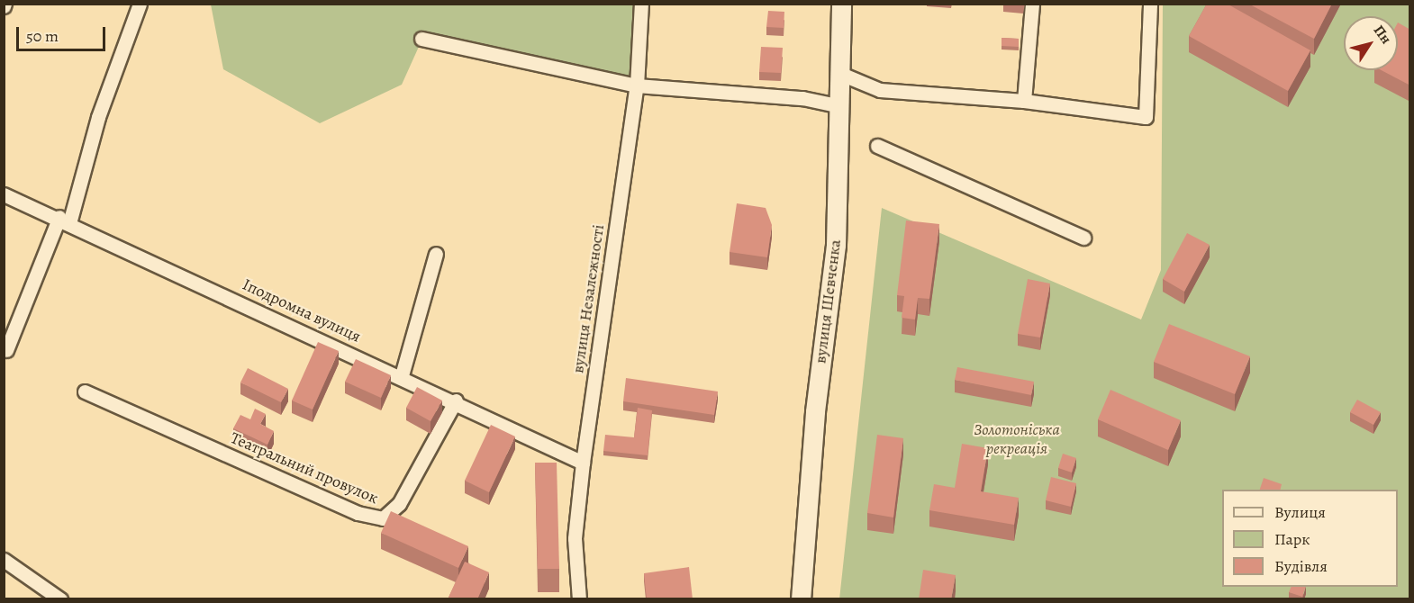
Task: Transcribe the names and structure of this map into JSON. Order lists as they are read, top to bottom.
{
  "streets": {
    "main road": ["вулиця Шевченка"],
    "street": ["вулиця Незалежності", "Іподромна вулиця", "Театральний провулок"]
  },
  "crossings": [
    ["вулиця Незалежності", "Іподромна вулиця"],
    ["Іподромна вулиця", "Театральний провулок"]
  ],
  "parks": ["Золотоніська рекреація"],
  "legend": ["Вулиця", "Парк", "Будівля"],
  "scale_bar": "50 m",
  "north": "top right"
}
